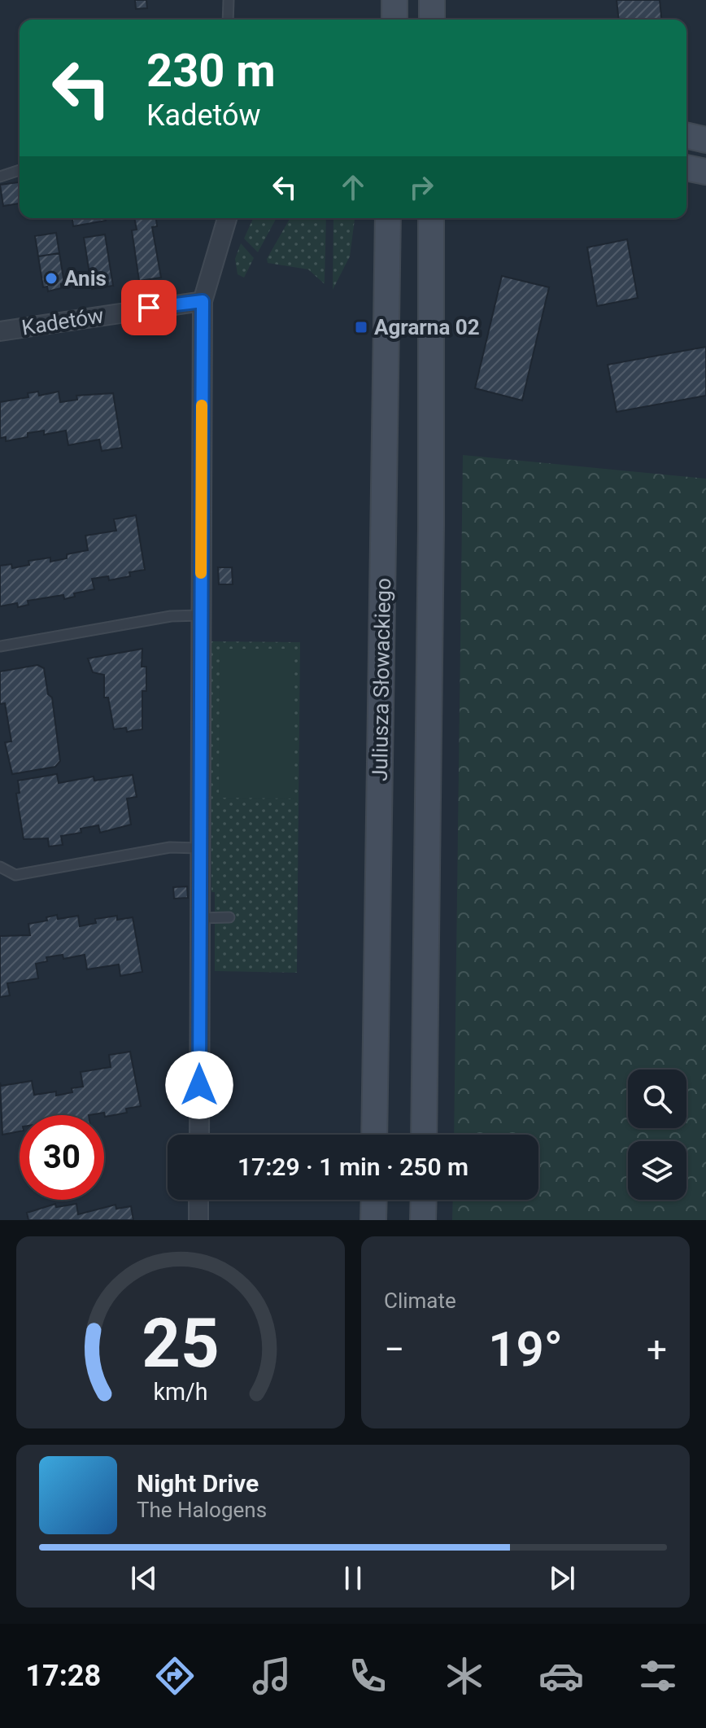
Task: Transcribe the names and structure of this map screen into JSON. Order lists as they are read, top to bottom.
{
  "streets": {
    "main road": ["Juliusza Słowackiego"],
    "street": ["Kadetów"]
  },
  "places": {
    "other": ["Anis"],
    "transit": ["Agrarna 02"]
  },
  "page": {
    "turn": ["230 m", "Kadetów"],
    "limit": "30",
    "trip": "17:29 · 1 min · 250 m",
    "tile": "Climate",
    "heat": ["−", "19°", "+"],
    "song": ["Night Drive", "The Halogens"],
    "tabs": "17:28",
    "gauge": ["25", "km/h"]
  }
}
